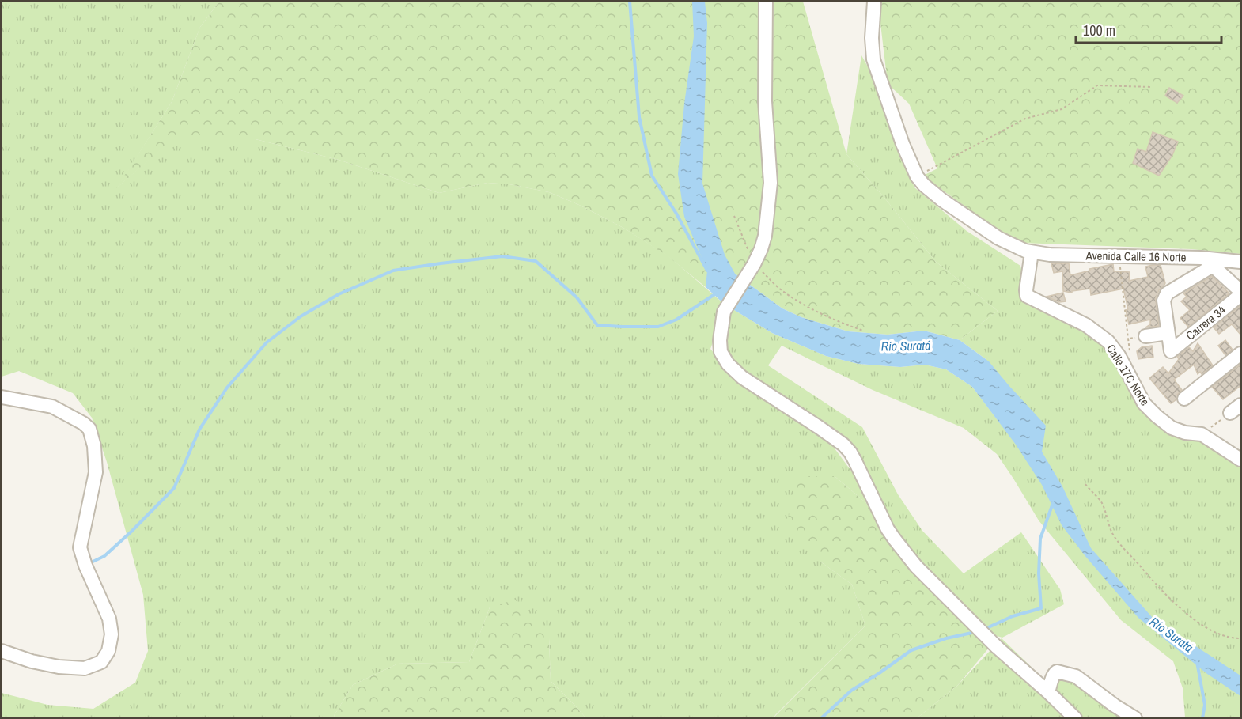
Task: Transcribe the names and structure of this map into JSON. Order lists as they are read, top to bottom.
{
  "streets": {
    "street": ["Avenida Calle 16 Norte", "Carrera 34", "Calle 17C Norte"]
  },
  "crossings": [
    ["Avenida Calle 16 Norte", "Calle 17C Norte"]
  ],
  "water": ["Río Suratá"],
  "scale_bar": "100 m"
}
